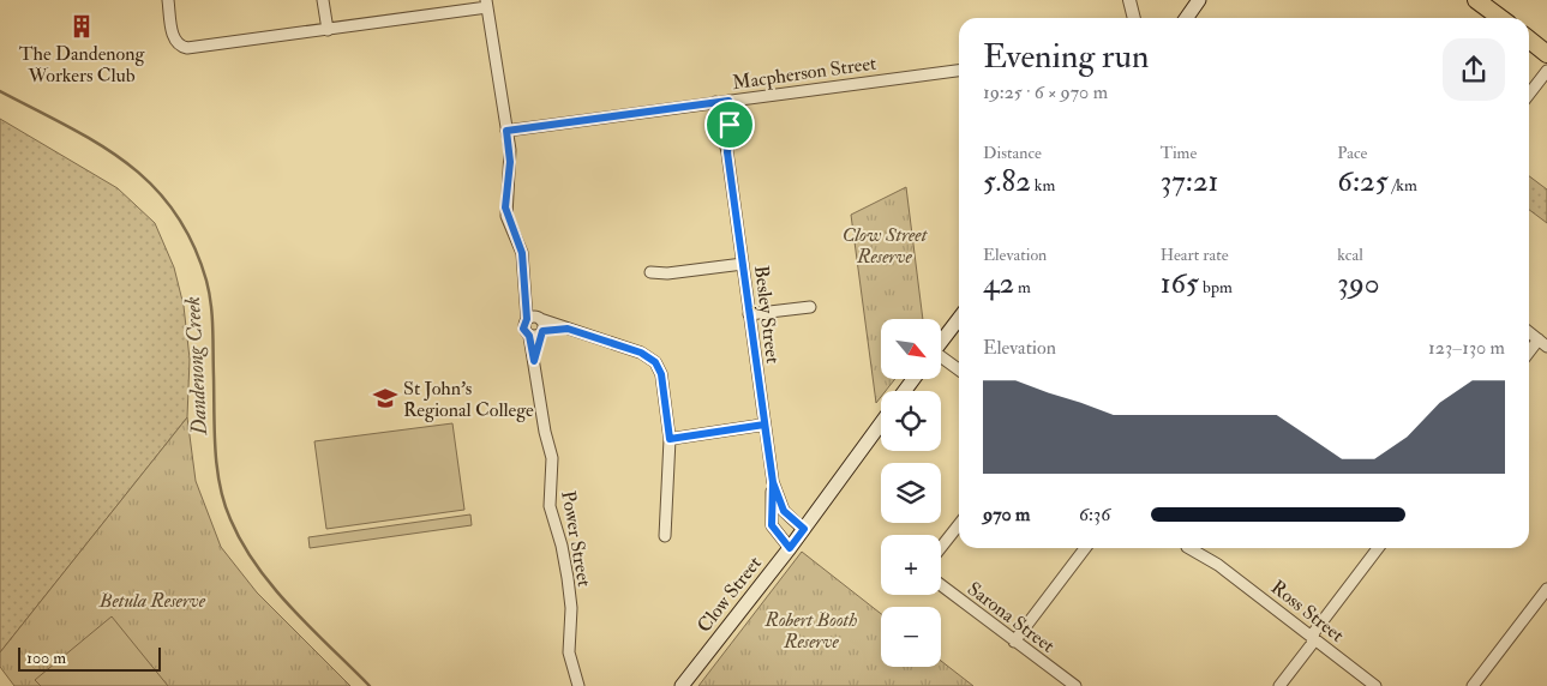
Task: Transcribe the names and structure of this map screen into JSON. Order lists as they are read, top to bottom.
{
  "streets": {
    "main road": ["Clow Street"],
    "street": [
      "Macpherson Street",
      "Besley Street",
      "Power Street",
      "Ross Street",
      "Sarona Street"
    ]
  },
  "crossings": [
    ["Macpherson Street", "Besley Street"],
    ["Besley Street", "Clow Street"]
  ],
  "water": ["Dandenong Creek"],
  "parks": ["Clow Street Reserve", "Betula Reserve", "Robert Booth Reserve"],
  "places": {
    "building": ["The Dandenong Workers Club"],
    "school or university": ["St John's Regional College"]
  },
  "scale_bar": "100 m",
  "north": "bottom right",
  "page": {
    "heading": ["Evening run", "19:25 · 6 × 970 m"],
    "stats": [
      ["Distance", "5.82 km"],
      ["Time", "37:21"],
      ["Pace", "6:25 /km"],
      ["Elevation", "42 m"],
      ["Heart rate", "165 bpm"],
      ["kcal", "390"]
    ],
    "map_buttons": ["+", "−"],
    "chart": ["Elevation", "123–130 m"],
    "list": [
      {
        "name": "970 m",
        "note": "6:36"
      }
    ],
    "scale": "100 m"
  }
}
